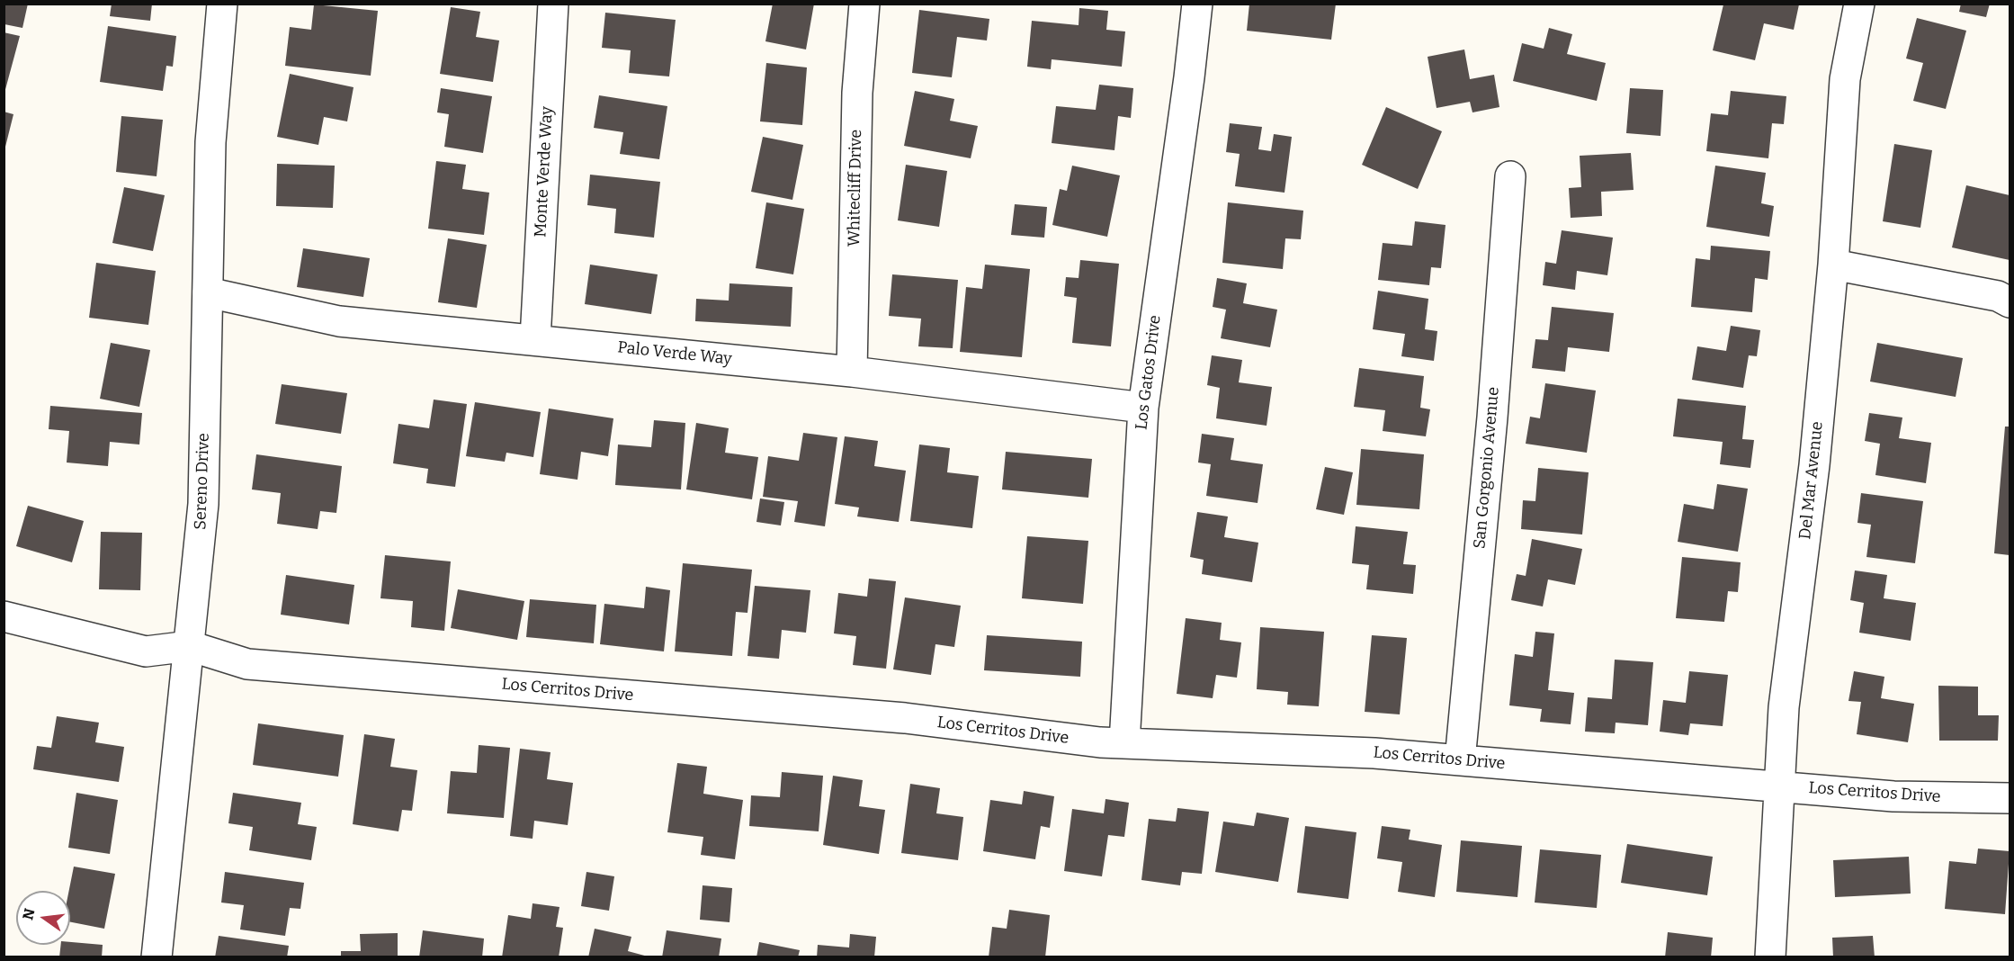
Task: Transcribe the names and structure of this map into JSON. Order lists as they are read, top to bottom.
{
  "streets": {
    "street": [
      "Monte Verde Way",
      "Whitecliff Drive",
      "Palo Verde Way",
      "Los Gatos Drive",
      "San Gorgonio Avenue",
      "Del Mar Avenue",
      "Sereno Drive",
      "Los Cerritos Drive"
    ]
  },
  "crossings": [
    ["Monte Verde Way", "Palo Verde Way"],
    ["Whitecliff Drive", "Palo Verde Way"],
    ["Palo Verde Way", "Los Gatos Drive"],
    ["Palo Verde Way", "Sereno Drive"],
    ["Los Gatos Drive", "Los Cerritos Drive"],
    ["San Gorgonio Avenue", "Los Cerritos Drive"],
    ["Del Mar Avenue", "Los Cerritos Drive"],
    ["Sereno Drive", "Los Cerritos Drive"]
  ],
  "north": "left"
}
